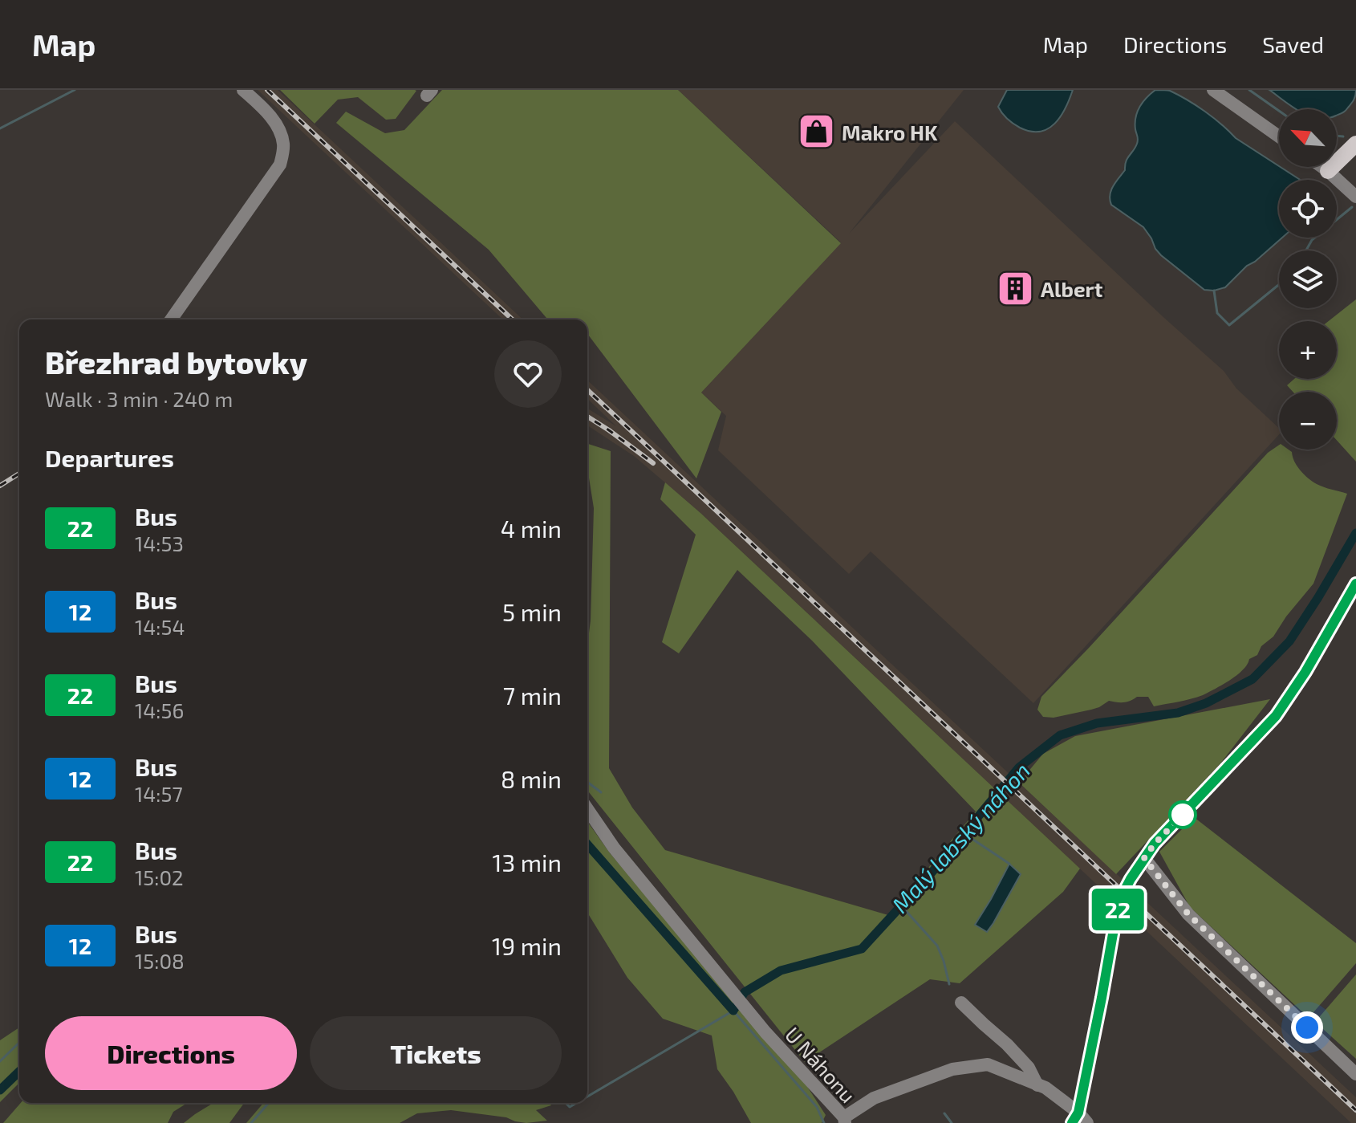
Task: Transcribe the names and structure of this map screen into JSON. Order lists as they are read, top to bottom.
{
  "streets": {
    "street": ["U Náhonu"]
  },
  "water": ["Malý labský náhon"],
  "places": {
    "shop": ["Makro HK"],
    "building": ["Albert"]
  },
  "lines": ["bus line 22"],
  "north": "top left",
  "page": {
    "header": "Map",
    "nav": ["Map", "Directions", "Saved"],
    "on_map": "22",
    "map_buttons": ["+", "−"],
    "heading": [
      ["Březhrad bytovky", "Walk · 3 min · 240 m"],
      "Departures"
    ],
    "list": [
      {
        "mark": "22",
        "name": "Bus",
        "note": "14:53",
        "value": "4 min"
      },
      {
        "mark": "12",
        "name": "Bus",
        "note": "14:54",
        "value": "5 min"
      },
      {
        "mark": "22",
        "name": "Bus",
        "note": "14:56",
        "value": "7 min"
      },
      {
        "mark": "12",
        "name": "Bus",
        "note": "14:57",
        "value": "8 min"
      },
      {
        "mark": "22",
        "name": "Bus",
        "note": "15:02",
        "value": "13 min"
      },
      {
        "mark": "12",
        "name": "Bus",
        "note": "15:08",
        "value": "19 min"
      }
    ],
    "buttons": ["Directions", "Tickets"]
  }
}
